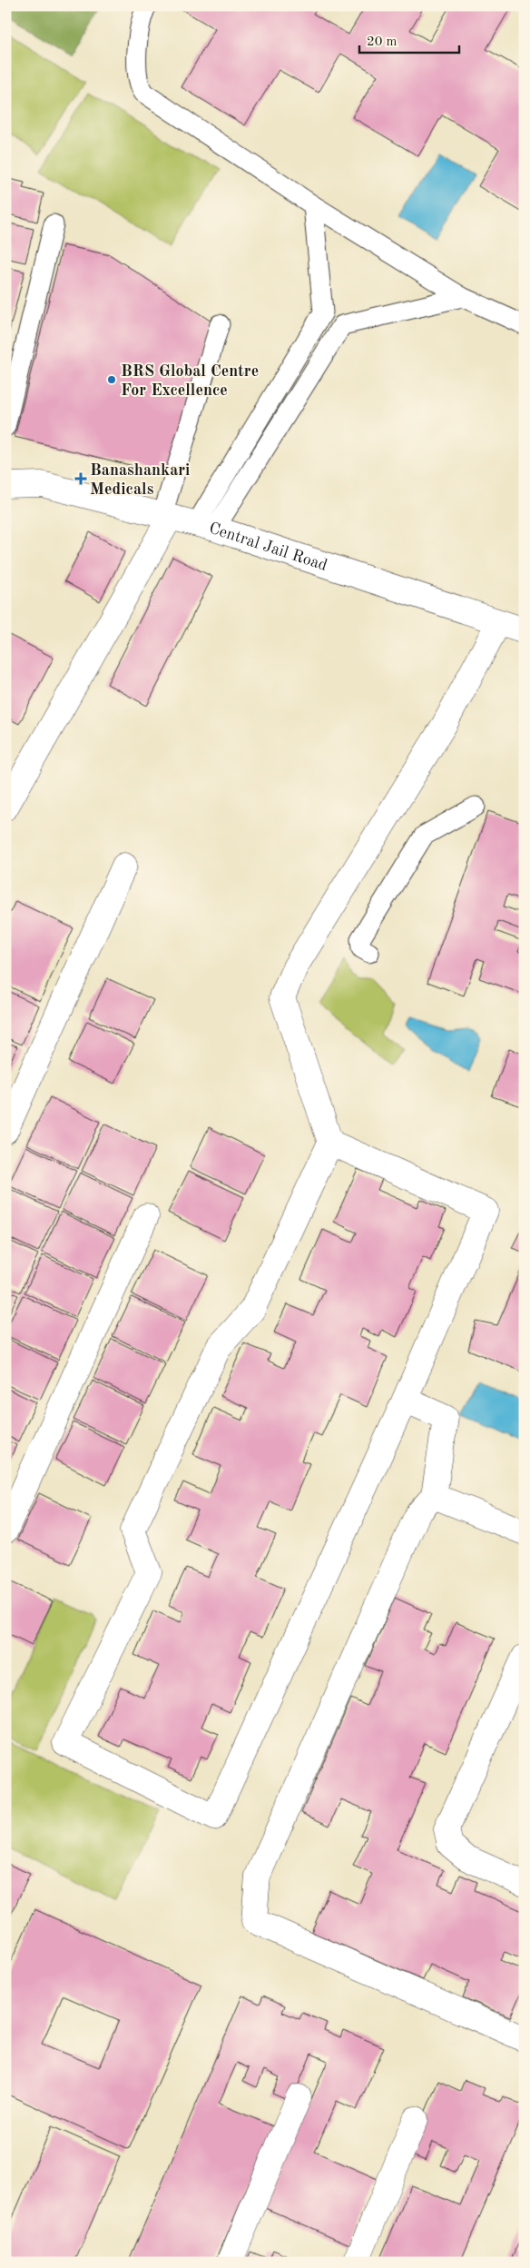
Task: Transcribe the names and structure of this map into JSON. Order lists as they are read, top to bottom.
{
  "streets": {
    "street": ["Central Jail Road"]
  },
  "places": {
    "other": ["BRS Global Centre For Excellence"],
    "health": ["Banashankari Medicals"]
  },
  "scale_bar": "20 m"
}
